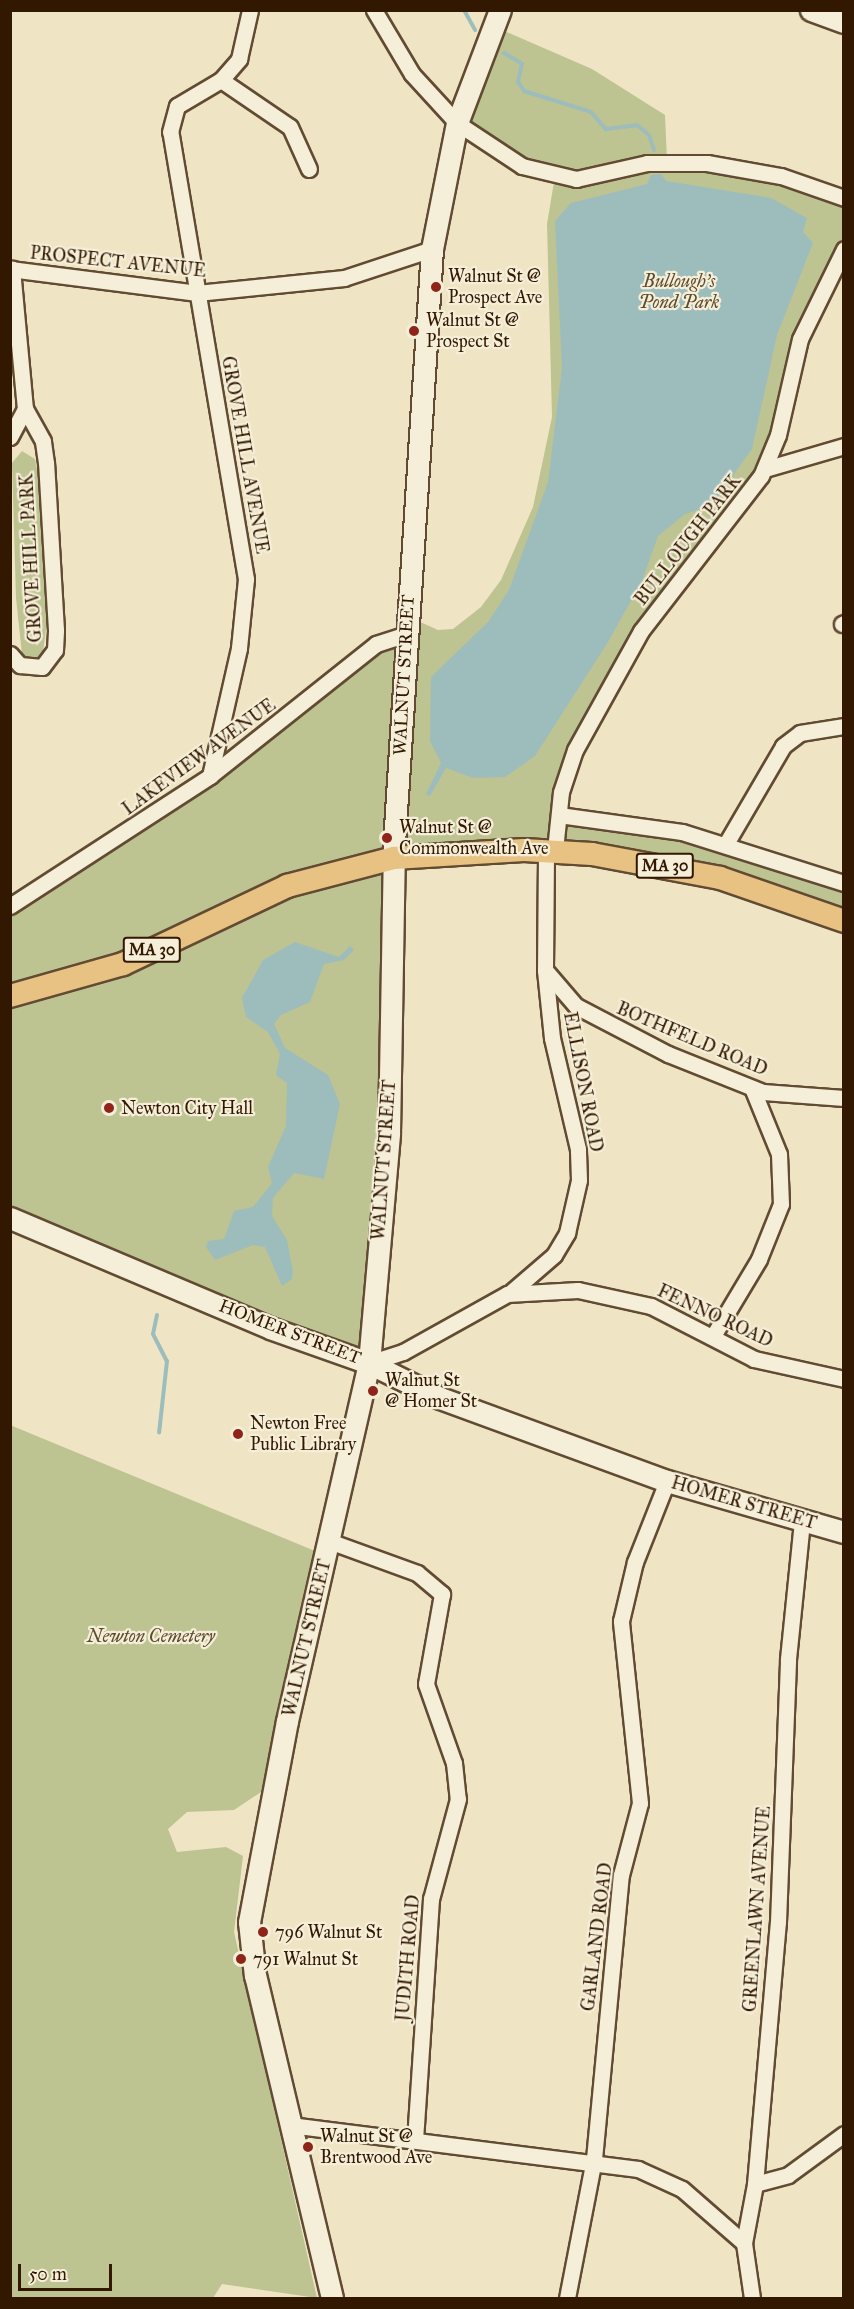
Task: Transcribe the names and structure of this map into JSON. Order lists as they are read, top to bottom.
{
  "streets": {
    "main road": ["WALNUT STREET", "MA 30", "HOMER STREET"],
    "street": [
      "PROSPECT AVENUE",
      "GROVE HILL AVENUE",
      "BULLOUGH PARK",
      "GROVE HILL PARK",
      "LAKEVIEW AVENUE",
      "BOTHFELD ROAD",
      "ELLISON ROAD",
      "FENNO ROAD",
      "GREENLAWN AVENUE",
      "GARLAND ROAD",
      "JUDITH ROAD"
    ]
  },
  "crossings": [
    ["PROSPECT AVENUE", "GROVE HILL AVENUE"],
    ["PROSPECT AVENUE", "GROVE HILL PARK"],
    ["PROSPECT AVENUE", "WALNUT STREET"],
    ["GROVE HILL AVENUE", "LAKEVIEW AVENUE"],
    ["BULLOUGH PARK", "MA 30"],
    ["BULLOUGH PARK", "ELLISON ROAD"],
    ["WALNUT STREET", "LAKEVIEW AVENUE"],
    ["WALNUT STREET", "MA 30"],
    ["WALNUT STREET", "FENNO ROAD"],
    ["WALNUT STREET", "HOMER STREET"],
    ["WALNUT STREET", "JUDITH ROAD"],
    ["MA 30", "ELLISON ROAD"],
    ["BOTHFELD ROAD", "ELLISON ROAD"],
    ["ELLISON ROAD", "FENNO ROAD"],
    ["FENNO ROAD", "HOMER STREET"],
    ["HOMER STREET", "GREENLAWN AVENUE"],
    ["HOMER STREET", "GARLAND ROAD"]
  ],
  "parks": ["Bullough's Pond Park", "Newton Cemetery"],
  "places": [
    "Walnut St @ Prospect Ave",
    "Walnut St @ Prospect St",
    "Walnut St @ Commonwealth Ave",
    "Newton City Hall",
    "Walnut St @ Homer St",
    "Newton Free Public Library",
    "796 Walnut St",
    "791 Walnut St",
    "Walnut St @ Brentwood Ave"
  ],
  "scale_bar": "50 m"
}
